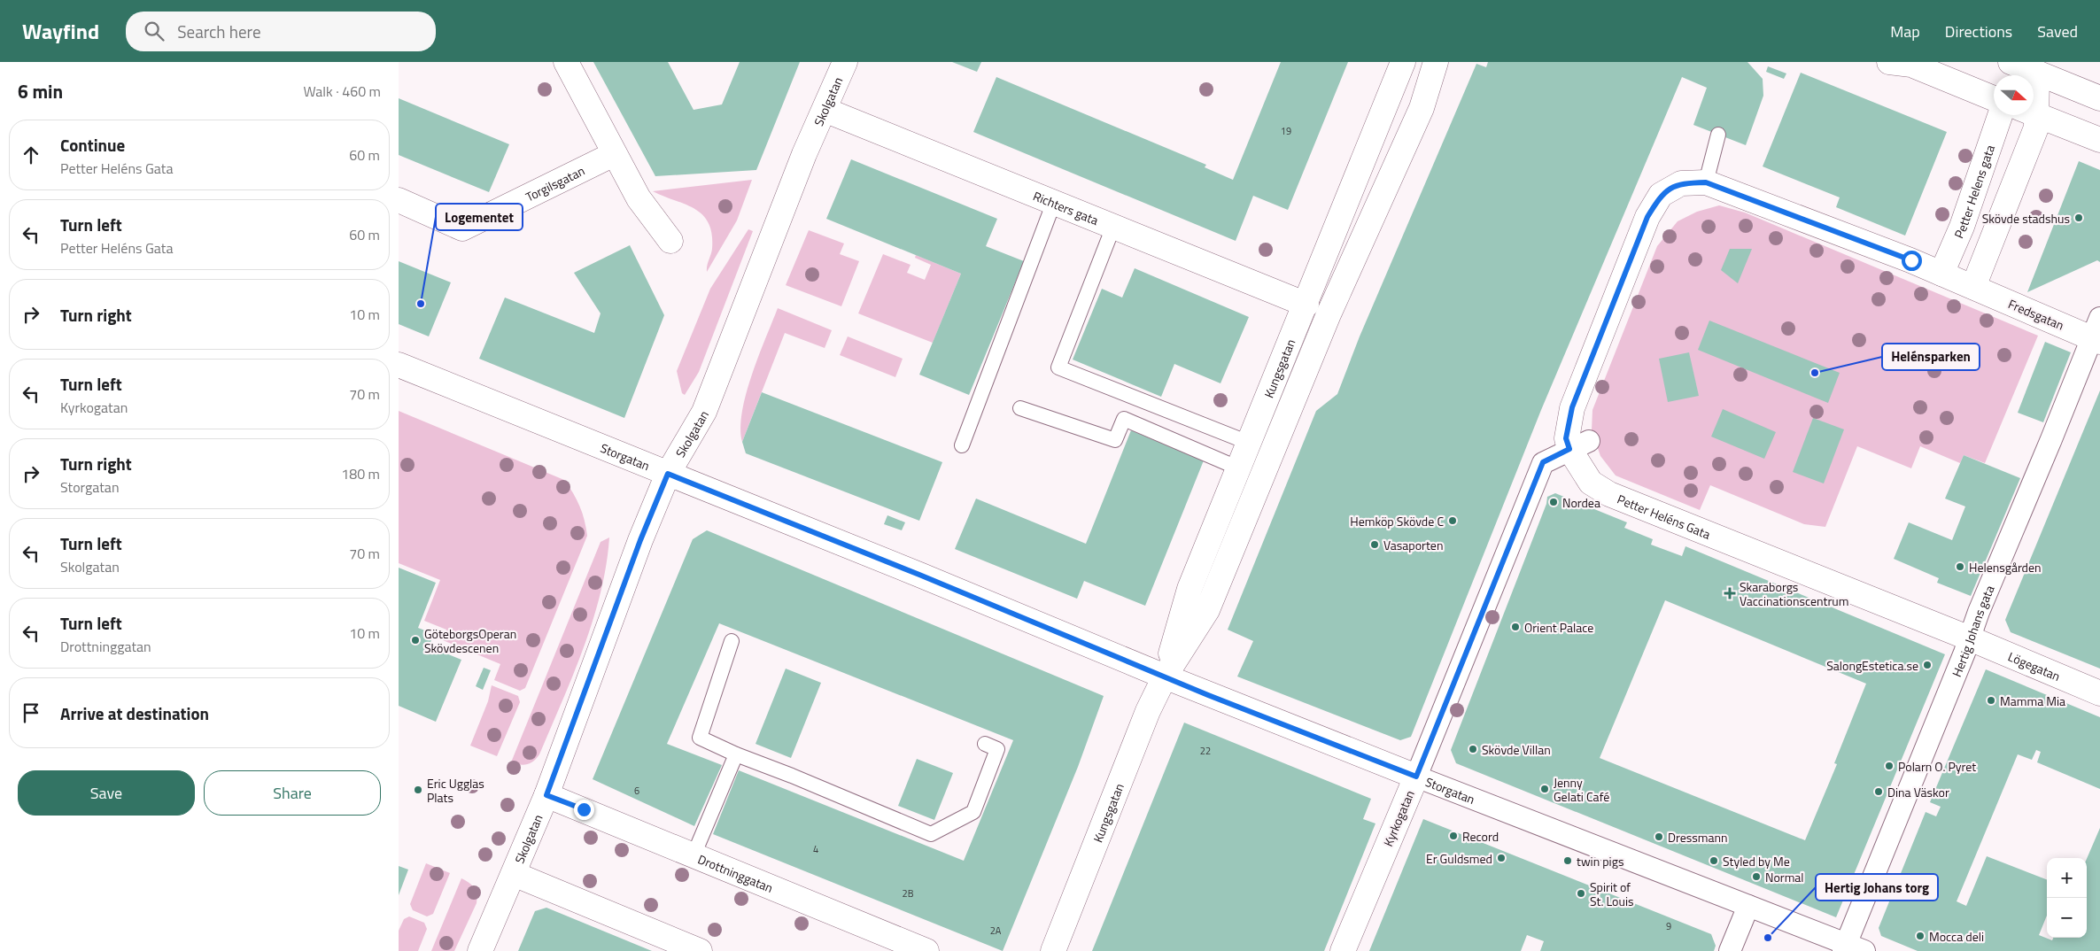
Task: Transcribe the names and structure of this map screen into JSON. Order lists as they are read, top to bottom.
{
  "streets": {
    "street": [
      "Skolgatan",
      "Torgilsgatan",
      "Petter Helens gata",
      "Richters gata",
      "Fredsgatan",
      "Kungsgatan",
      "Storgatan",
      "Petter Heléns Gata",
      "Hertig Johans gata",
      "Lögegatan",
      "Kyrkogatan",
      "Drottninggatan"
    ]
  },
  "crossings": [
    ["Skolgatan", "Richters gata"],
    ["Skolgatan", "Storgatan"],
    ["Skolgatan", "Drottninggatan"],
    ["Petter Helens gata", "Petter Heléns Gata"],
    ["Richters gata", "Kungsgatan"],
    ["Fredsgatan", "Petter Heléns Gata"],
    ["Fredsgatan", "Hertig Johans gata"],
    ["Kungsgatan", "Storgatan"],
    ["Storgatan", "Hertig Johans gata"],
    ["Storgatan", "Kyrkogatan"],
    ["Petter Heléns Gata", "Hertig Johans gata"],
    ["Petter Heléns Gata", "Lögegatan"],
    ["Petter Heléns Gata", "Kyrkogatan"],
    ["Hertig Johans gata", "Lögegatan"]
  ],
  "places": {
    "other": [
      "Skövde stadshus",
      "Logementet",
      "Helénsparken",
      "Nordea",
      "Hemköp Skövde C",
      "Vasaporten",
      "Helensgården",
      "Orient Palace",
      "GöteborgsOperan Skövdescenen",
      "SalongEstetica.se",
      "Mamma Mia",
      "Skövde Villan",
      "Polarn O. Pyret",
      "Jenny Gelati Café",
      "Eric Ugglas Plats",
      "Dina Väskor",
      "Record",
      "Dressmann",
      "Er Guldsmed",
      "twin pigs",
      "Styled by Me",
      "Normal",
      "Spirit of St. Louis",
      "Mocca deli",
      "Hertig Johans torg"
    ],
    "health": ["Skaraborgs Vaccinationscentrum"]
  },
  "house_numbers": [
    "19",
    "22",
    "6",
    "4",
    "2B",
    "9",
    "2A"
  ],
  "north": "right",
  "page": {
    "header": "Wayfind",
    "search": "Search here",
    "nav": ["Map", "Directions", "Saved"],
    "heading": ["6 min", "Walk · 460 m"],
    "list": [
      ["Continue", "Petter Heléns Gata", "60 m"],
      ["Turn left", "Petter Heléns Gata", "60 m"],
      ["Turn right", "10 m"],
      ["Turn left", "Kyrkogatan", "70 m"],
      ["Turn right", "Storgatan", "180 m"],
      ["Turn left", "Skolgatan", "70 m"],
      ["Turn left", "Drottninggatan", "10 m"],
      "Arrive at destination"
    ],
    "buttons": ["Save", "Share"],
    "map_buttons": ["+", "−"]
  }
}
